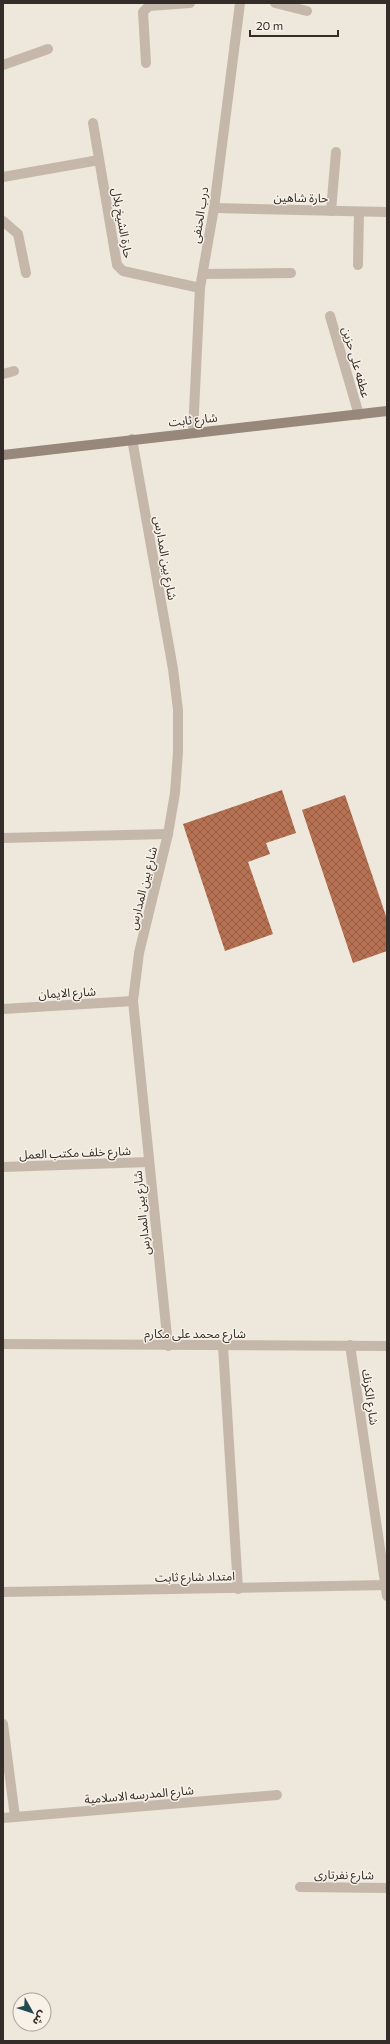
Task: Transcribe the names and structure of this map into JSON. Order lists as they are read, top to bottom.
{
  "streets": {
    "main road": ["شارع ثابت"],
    "street": [
      "حارة شاهين",
      "درب الحنفى",
      "حارة الشيخ بلال",
      "عطفه على حزين",
      "شارع بين المدارس",
      "شارع الايمان",
      "شارع خلف مكتب العمل",
      "شارع محمد على مكارم",
      "شارع الكرنك",
      "امتداد شارع ثابت",
      "شارع المدرسه الاسلامية",
      "شارع نفرتارى"
    ]
  },
  "crossings": [
    ["حارة شاهين", "درب الحنفى"],
    ["درب الحنفى", "حارة الشيخ بلال"],
    ["درب الحنفى", "شارع ثابت"],
    ["عطفه على حزين", "شارع ثابت"],
    ["شارع ثابت", "شارع بين المدارس"],
    ["شارع بين المدارس", "شارع الايمان"],
    ["شارع بين المدارس", "شارع خلف مكتب العمل"],
    ["شارع بين المدارس", "شارع محمد على مكارم"],
    ["شارع محمد على مكارم", "شارع الكرنك"],
    ["شارع الكرنك", "امتداد شارع ثابت"]
  ],
  "scale_bar": "20 m",
  "north": "bottom right"
}
